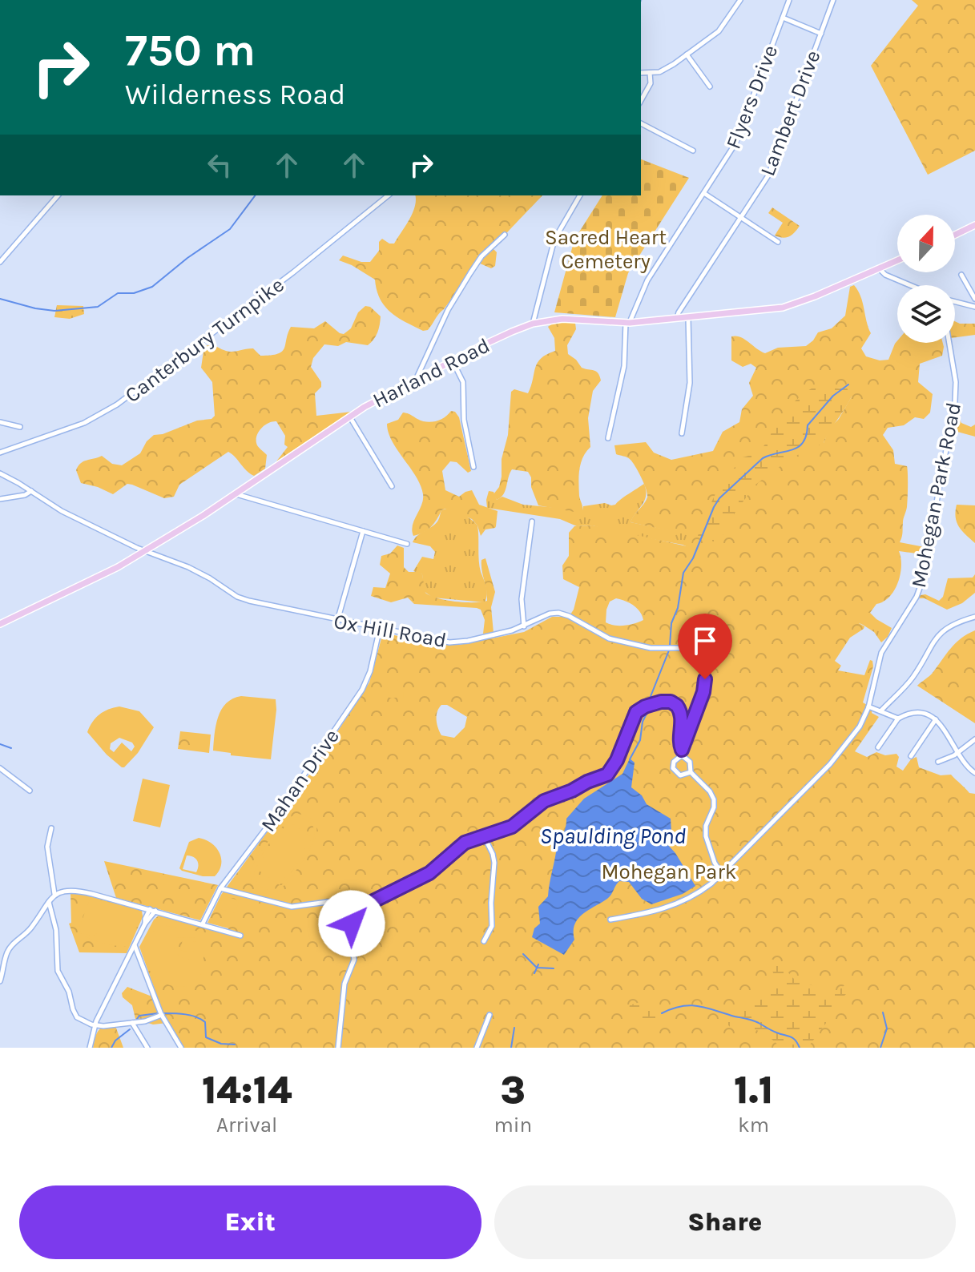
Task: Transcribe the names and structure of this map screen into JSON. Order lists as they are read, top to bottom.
{
  "streets": {
    "main road": ["Harland Road"],
    "street": [
      "Flyers Drive",
      "Lambert Drive",
      "Canterbury Turnpike",
      "Mohegan Park Road",
      "Ox Hill Road",
      "Mahan Drive"
    ]
  },
  "crossings": [
    ["Flyers Drive", "Harland Road"],
    ["Lambert Drive", "Harland Road"],
    ["Harland Road", "Ox Hill Road"],
    ["Ox Hill Road", "Mahan Drive"]
  ],
  "water": ["Spaulding Pond"],
  "parks": ["Sacred Heart Cemetery", "Mohegan Park"],
  "north": "top",
  "page": {
    "turn": ["750 m", "Wilderness Road"],
    "eta": [
      "14:14",
      "Arrival",
      "3",
      "min",
      "1.1",
      "km"
    ],
    "buttons": ["Exit", "Share"]
  }
}
